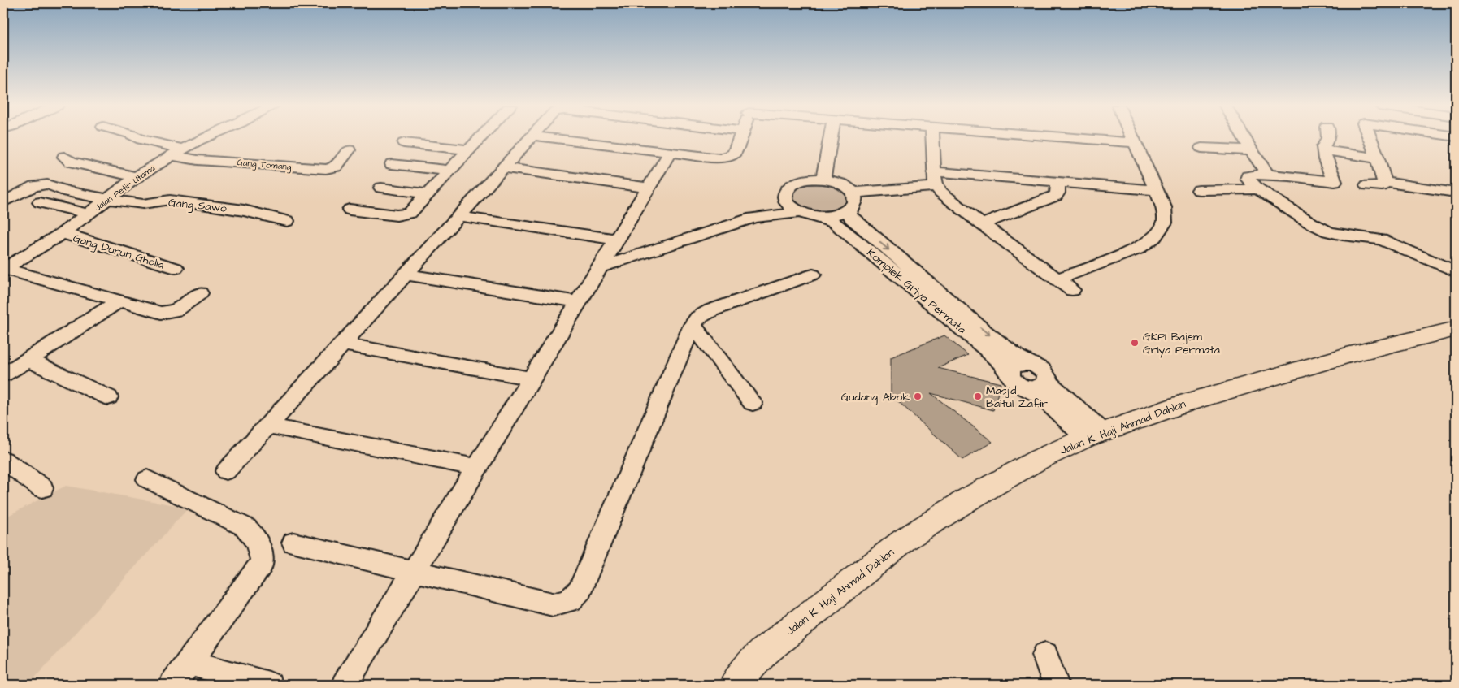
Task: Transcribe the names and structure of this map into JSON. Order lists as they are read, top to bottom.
{
  "streets": {
    "main road": ["Jalan K. Haji Ahmad Dahlan"],
    "street": [
      "Gang Tomang",
      "Jalan Petir Utama",
      "Gang Sawo",
      "Gang Durun Gholla",
      "Komplek Griya Permata"
    ]
  },
  "crossings": [
    ["Gang Tomang", "Jalan Petir Utama"],
    ["Jalan Petir Utama", "Gang Sawo"],
    ["Jalan Petir Utama", "Gang Durun Gholla"]
  ],
  "places": ["GKPI Bajem Griya Permata", "Gudang Abok", "Masjid Baitul Zafir"]
}
